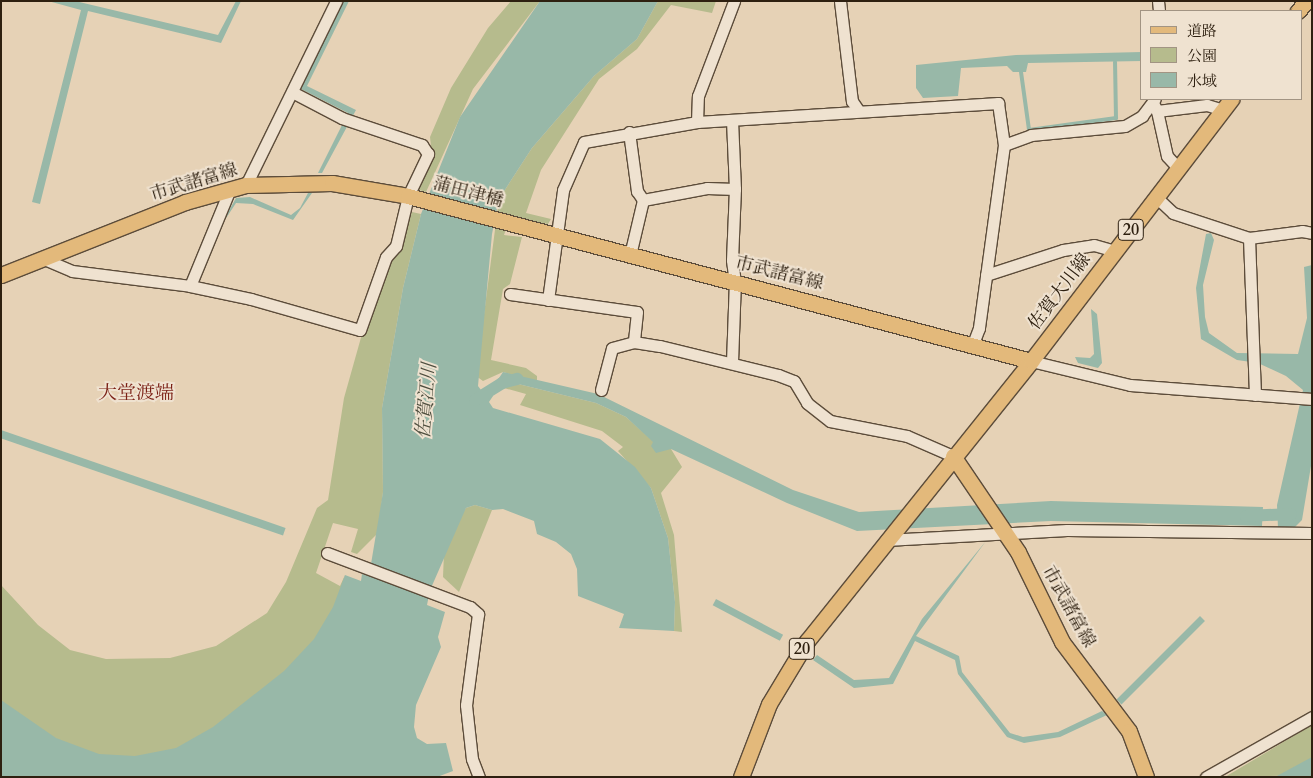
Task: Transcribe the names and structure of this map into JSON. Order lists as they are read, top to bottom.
{
  "streets": {
    "main road": [
      "市武諸富線",
      "蒲田津橋",
      "20",
      "佐賀大川線"
    ]
  },
  "crossings": [
    ["市武諸富線", "蒲田津橋"],
    ["市武諸富線", "佐賀大川線"],
    ["20", "佐賀大川線"]
  ],
  "districts": ["大堂渡端"],
  "water": ["佐賀江川"],
  "legend": ["道路", "公園", "水域"]
}
